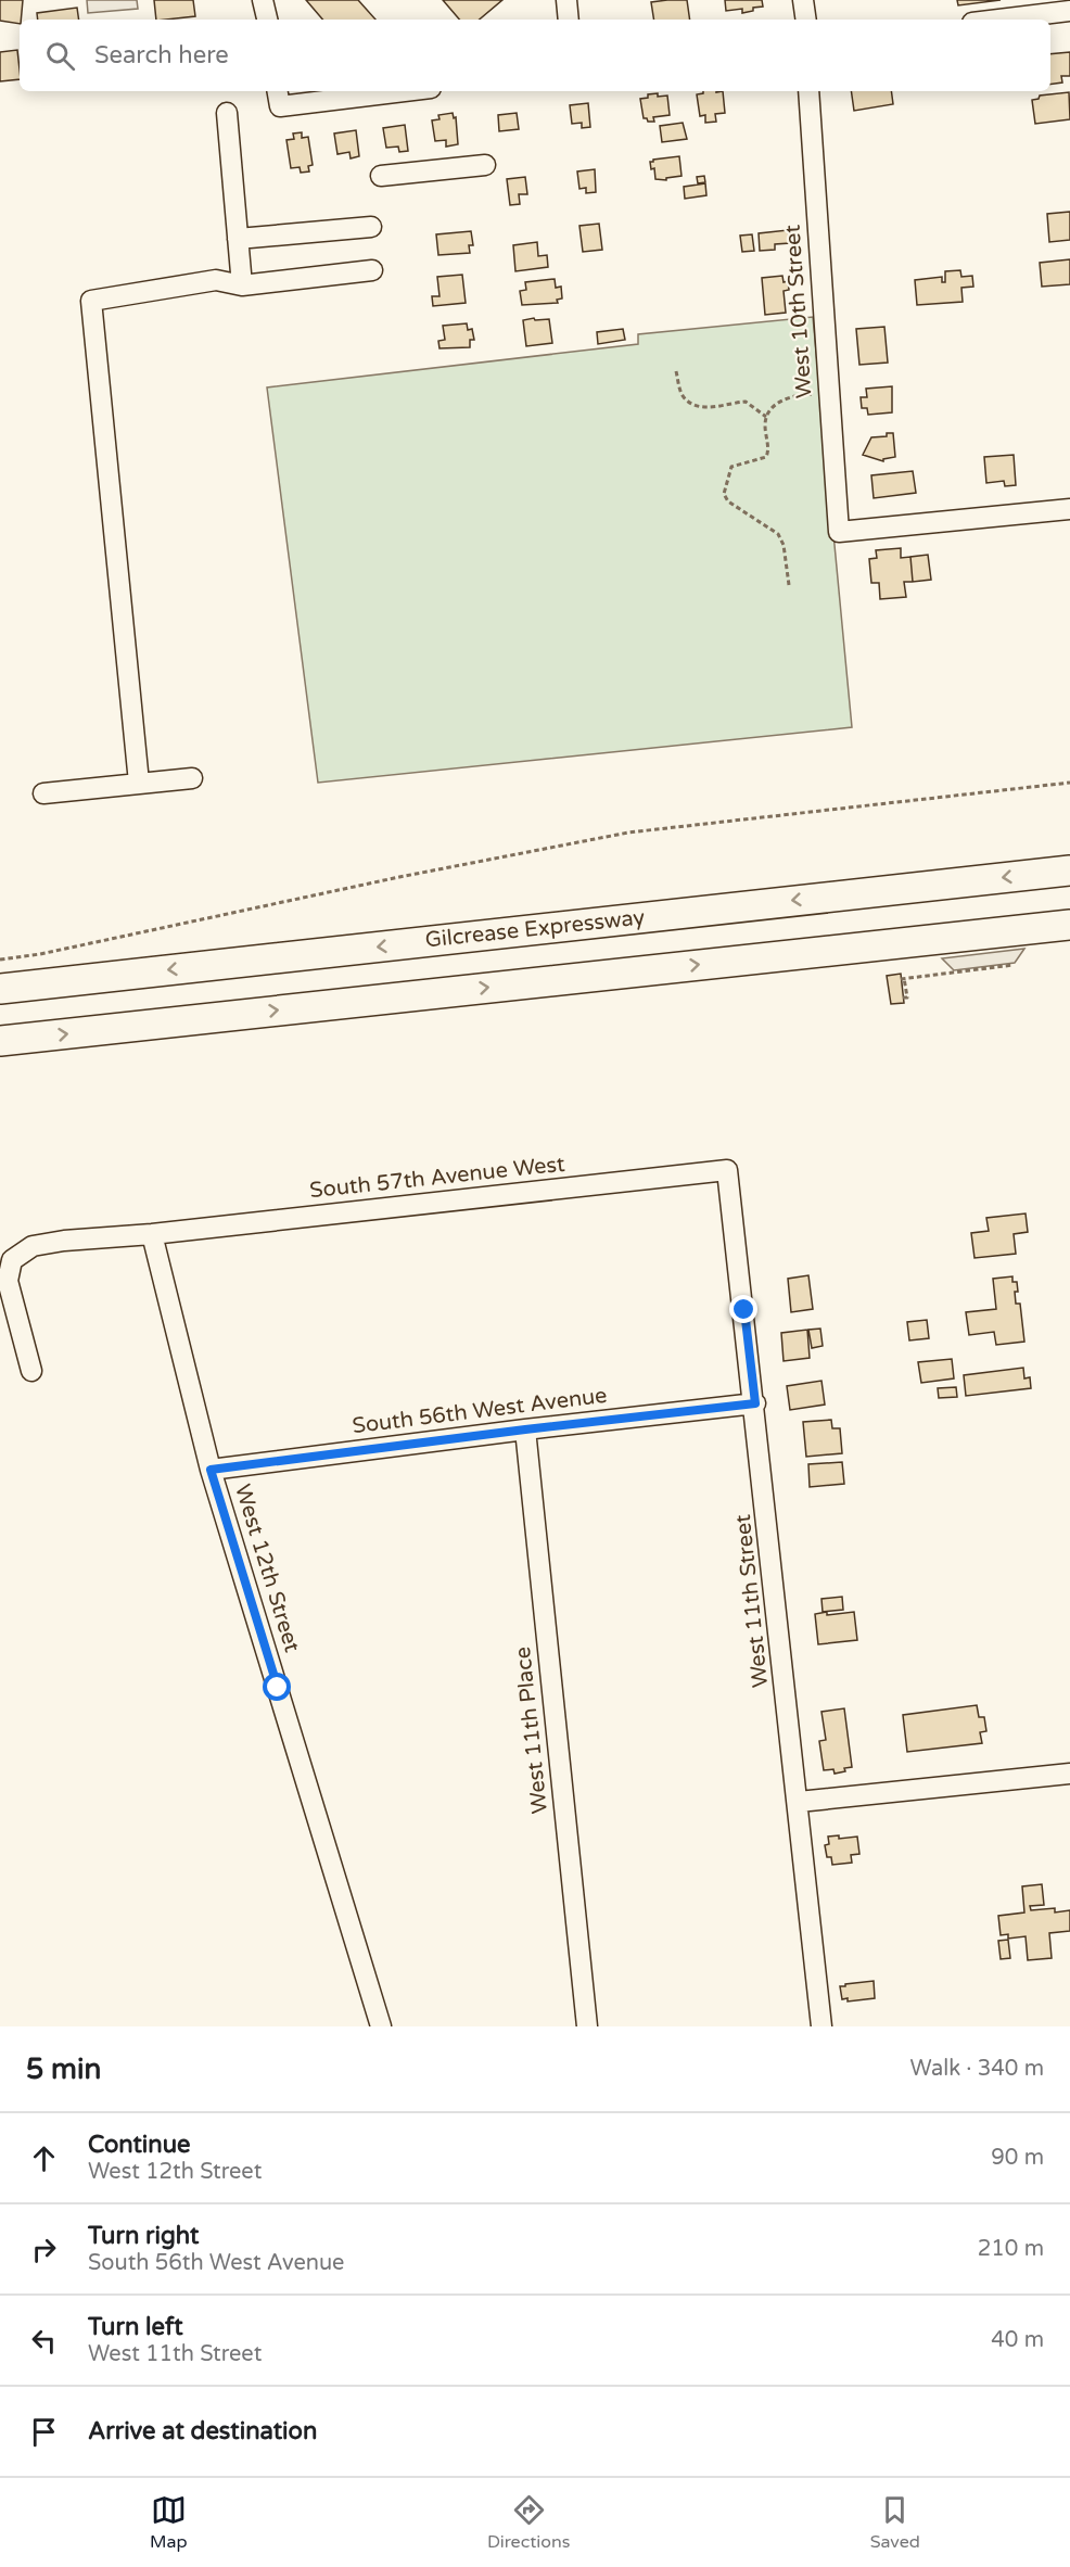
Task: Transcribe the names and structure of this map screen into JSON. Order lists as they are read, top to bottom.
{
  "streets": {
    "highway": ["Gilcrease Expressway"],
    "street": [
      "West 10th Street",
      "South 57th Avenue West",
      "South 56th West Avenue",
      "West 12th Street",
      "West 11th Street",
      "West 11th Place"
    ]
  },
  "crossings": [
    ["South 57th Avenue West", "West 12th Street"],
    ["South 57th Avenue West", "West 11th Street"],
    ["South 56th West Avenue", "West 12th Street"],
    ["South 56th West Avenue", "West 11th Street"],
    ["South 56th West Avenue", "West 11th Place"]
  ],
  "page": {
    "search": "Search here",
    "heading": ["5 min", "Walk · 340 m"],
    "list": [
      ["Continue", "West 12th Street", "90 m"],
      ["Turn right", "South 56th West Avenue", "210 m"],
      ["Turn left", "West 11th Street", "40 m"],
      "Arrive at destination"
    ],
    "nav": ["Map", "Directions", "Saved"]
  }
}
